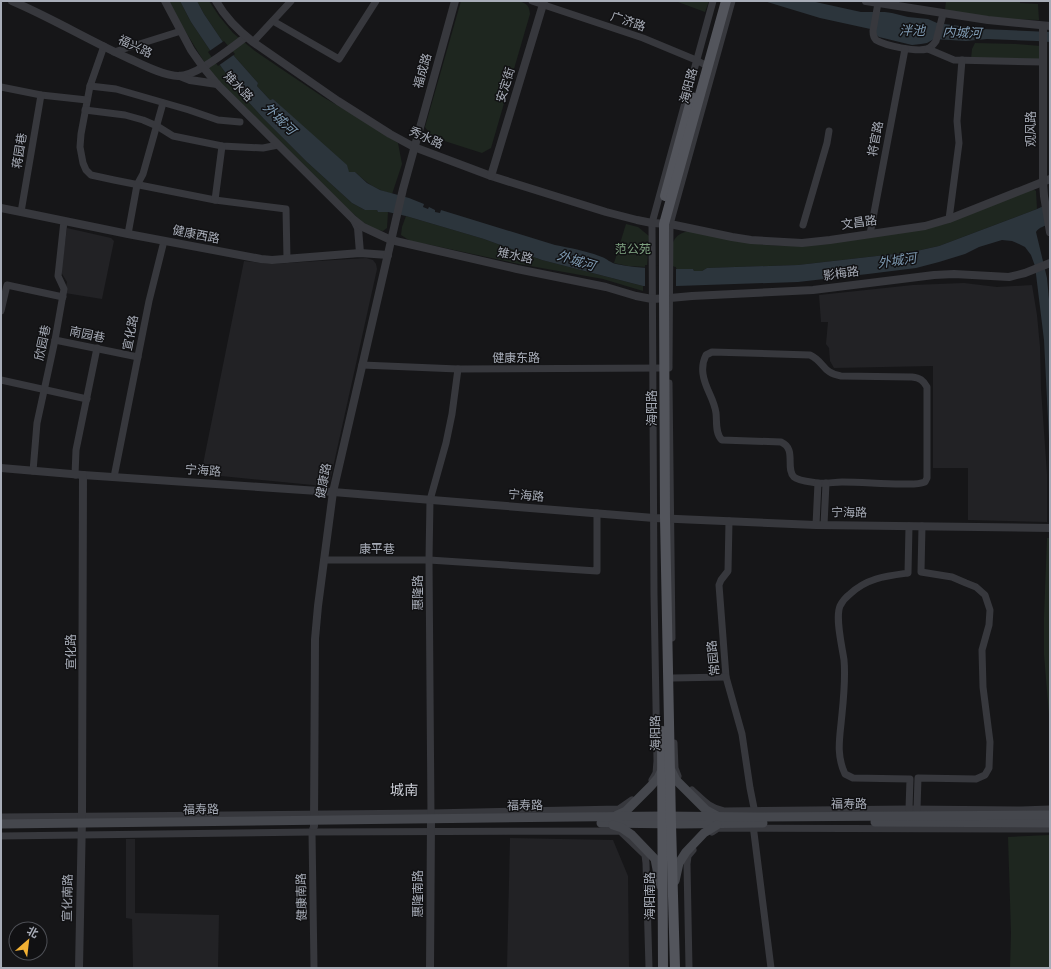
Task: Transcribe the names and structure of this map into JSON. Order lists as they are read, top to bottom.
{
  "streets": {
    "main road": ["海阳路", "福寿路", "海阳南路"],
    "street": [
      "广济路",
      "福兴路",
      "福成路",
      "安定街",
      "雉水路",
      "观风路",
      "秀水路",
      "将官路",
      "蒋园巷",
      "文昌路",
      "健康西路",
      "影梅路",
      "宣化路",
      "南园巷",
      "欣园巷",
      "健康东路",
      "宁海路",
      "健康路",
      "康平巷",
      "惠隆路",
      "常园路",
      "惠隆南路",
      "健康南路",
      "宣化南路"
    ]
  },
  "crossings": [
    ["广济路", "安定街"],
    ["广济路", "海阳路"],
    ["福兴路", "雉水路"],
    ["福成路", "秀水路"],
    ["福成路", "健康路"],
    ["安定街", "秀水路"],
    ["海阳路", "雉水路"],
    ["海阳路", "秀水路"],
    ["海阳路", "文昌路"],
    ["海阳路", "影梅路"],
    ["海阳路", "健康东路"],
    ["海阳路", "宁海路"],
    ["海阳路", "福寿路"],
    ["海阳路", "海阳南路"],
    ["雉水路", "影梅路"],
    ["雉水路", "健康路"],
    ["观风路", "文昌路"],
    ["秀水路", "文昌路"],
    ["秀水路", "健康路"],
    ["将官路", "文昌路"],
    ["蒋园巷", "健康西路"],
    ["健康西路", "宣化路"],
    ["健康西路", "欣园巷"],
    ["健康西路", "健康路"],
    ["宣化路", "南园巷"],
    ["宣化路", "宁海路"],
    ["宣化路", "福寿路"],
    ["宣化路", "宣化南路"],
    ["南园巷", "欣园巷"],
    ["欣园巷", "宁海路"],
    ["健康东路", "健康路"],
    ["健康东路", "惠隆路"],
    ["宁海路", "健康路"],
    ["宁海路", "康平巷"],
    ["宁海路", "惠隆路"],
    ["宁海路", "常园路"],
    ["健康路", "康平巷"],
    ["健康路", "福寿路"],
    ["健康路", "健康南路"],
    ["康平巷", "惠隆路"],
    ["惠隆路", "福寿路"],
    ["惠隆路", "惠隆南路"],
    ["常园路", "福寿路"],
    ["福寿路", "惠隆南路"],
    ["福寿路", "海阳南路"],
    ["福寿路", "健康南路"],
    ["福寿路", "宣化南路"]
  ],
  "districts": ["城南"],
  "water": ["泮池", "内城河", "外城河"],
  "parks": ["范公苑"],
  "north": "top right"
}
